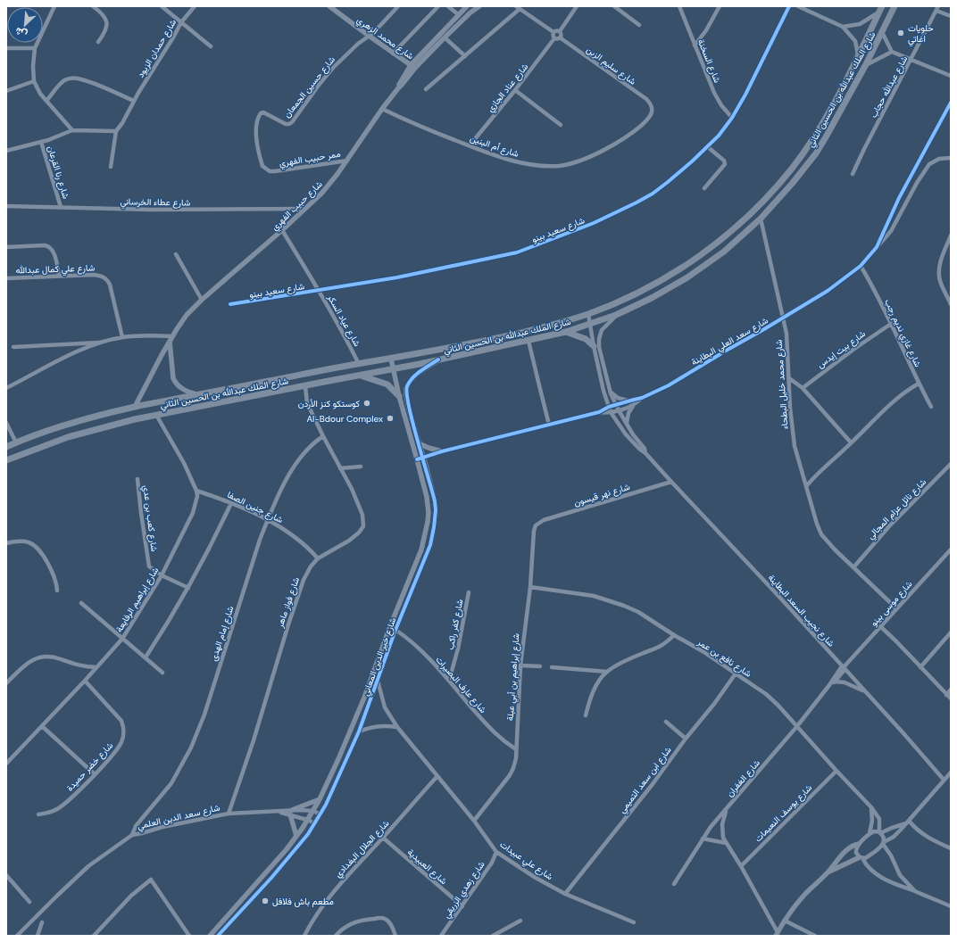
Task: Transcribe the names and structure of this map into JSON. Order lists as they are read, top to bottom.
{
  "streets": {
    "highway": ["شارع الملك عبدالله بن الحسين الثاني"],
    "street": [
      "شارع محمد الزهري",
      "شارع حمدان الزيود",
      "شارع السخنة",
      "شارع سليم الزبن",
      "شارع حسين الجمعان",
      "شارع عبدالله حجاب",
      "شارع عناد الجازي",
      "شارع أم البنين",
      "ممر حبيب الفهري",
      "شارع رنا القرعان",
      "شارع عطاء الخرساني",
      "شارع حبيب الفهري",
      "شارع سعيد بينو",
      "شارع علي كمال عبدالله",
      "شارع عياد السكر",
      "شارع غازي نديم رجب",
      "شارع سعد العلي البطاينة",
      "شارع بيت إيدس",
      "شارع محمد خليل البطحاء",
      "شارع نهر قيسون",
      "شارع جنين الصفا",
      "شارع نائل عزام المجالي",
      "شارع كعب بن عدي",
      "شارع إبراهيم الرفايعة",
      "شارع فواز ماهر",
      "شارع موسى بينو",
      "شارع نجيب السعد البطاينة",
      "شارع كفر راكب",
      "شارع إمام الهدى",
      "شارع خير الدين المعاني",
      "شارع نافع بن عمر",
      "شارع إبراهيم بن أبي عبلة",
      "شارع عارف البصيرات",
      "شارع خضر حميدة",
      "شارع الغفران",
      "شارع ابن سعد التميمي",
      "شارع يوسف النعيمات",
      "شارع سعد الدين العلمي",
      "شارع الجلال البغدادي",
      "شارع علي عبيدات",
      "شارع العبيدية",
      "شارع زهدي الزريقي"
    ]
  },
  "crossings": [
    ["شارع محمد الزهري", "شارع حسين الجمعان"],
    ["شارع محمد الزهري", "شارع حبيب الفهري"],
    ["شارع السخنة", "شارع سعيد بينو"],
    ["شارع سليم الزبن", "شارع عناد الجازي"],
    ["شارع سليم الزبن", "شارع أم البنين"],
    ["شارع حسين الجمعان", "ممر حبيب الفهري"],
    ["شارع عناد الجازي", "شارع أم البنين"],
    ["شارع الملك عبدالله بن الحسين الثاني", "شارع حبيب الفهري"],
    ["شارع الملك عبدالله بن الحسين الثاني", "شارع عياد السكر"],
    ["شارع الملك عبدالله بن الحسين الثاني", "شارع محمد خليل البطحاء"],
    ["شارع الملك عبدالله بن الحسين الثاني", "شارع فواز ماهر"],
    ["شارع الملك عبدالله بن الحسين الثاني", "شارع نجيب السعد البطاينة"],
    ["شارع الملك عبدالله بن الحسين الثاني", "شارع خير الدين المعاني"],
    ["شارع أم البنين", "شارع حبيب الفهري"],
    ["ممر حبيب الفهري", "شارع حبيب الفهري"],
    ["شارع رنا القرعان", "شارع عطاء الخرساني"],
    ["شارع عطاء الخرساني", "شارع حبيب الفهري"],
    ["شارع حبيب الفهري", "شارع عياد السكر"],
    ["شارع سعيد بينو", "شارع عياد السكر"],
    ["شارع غازي نديم رجب", "شارع سعد العلي البطاينة"],
    ["شارع غازي نديم رجب", "شارع بيت إيدس"],
    ["شارع سعد العلي البطاينة", "شارع محمد خليل البطحاء"],
    ["شارع سعد العلي البطاينة", "شارع نجيب السعد البطاينة"],
    ["شارع سعد العلي البطاينة", "شارع خير الدين المعاني"],
    ["شارع محمد خليل البطحاء", "شارع نائل عزام المجالي"],
    ["شارع محمد خليل البطحاء", "شارع موسى بينو"],
    ["شارع نهر قيسون", "شارع نجيب السعد البطاينة"],
    ["شارع نهر قيسون", "شارع إبراهيم بن أبي عبلة"],
    ["شارع جنين الصفا", "شارع إبراهيم الرفايعة"],
    ["شارع جنين الصفا", "شارع فواز ماهر"],
    ["شارع جنين الصفا", "شارع إمام الهدى"],
    ["شارع كعب بن عدي", "شارع إبراهيم الرفايعة"],
    ["شارع إبراهيم الرفايعة", "شارع خضر حميدة"],
    ["شارع فواز ماهر", "شارع إمام الهدى"],
    ["شارع فواز ماهر", "شارع سعد الدين العلمي"],
    ["شارع موسى بينو", "شارع نجيب السعد البطاينة"],
    ["شارع موسى بينو", "شارع الغفران"],
    ["شارع نجيب السعد البطاينة", "شارع الغفران"],
    ["شارع كفر راكب", "شارع عارف البصيرات"],
    ["شارع إمام الهدى", "شارع سعد الدين العلمي"],
    ["شارع خير الدين المعاني", "شارع عارف البصيرات"],
    ["شارع خير الدين المعاني", "شارع سعد الدين العلمي"],
    ["شارع خير الدين المعاني", "شارع علي عبيدات"],
    ["شارع نافع بن عمر", "شارع إبراهيم بن أبي عبلة"],
    ["شارع نافع بن عمر", "شارع الغفران"],
    ["شارع نافع بن عمر", "شارع ابن سعد التميمي"],
    ["شارع نافع بن عمر", "شارع يوسف النعيمات"],
    ["شارع إبراهيم بن أبي عبلة", "شارع عارف البصيرات"],
    ["شارع إبراهيم بن أبي عبلة", "شارع علي عبيدات"],
    ["شارع ابن سعد التميمي", "شارع علي عبيدات"],
    ["شارع الجلال البغدادي", "شارع علي عبيدات"],
    ["شارع الجلال البغدادي", "شارع العبيدية"],
    ["شارع علي عبيدات", "شارع زهدي الزريقي"],
    ["شارع العبيدية", "شارع زهدي الزريقي"]
  ],
  "places": [
    "حلويات اغاتي",
    "كوستكو كنز الأردن",
    "Al-Bdour Complex",
    "مطعم باش فلافل"
  ],
  "north": "bottom left"
}
